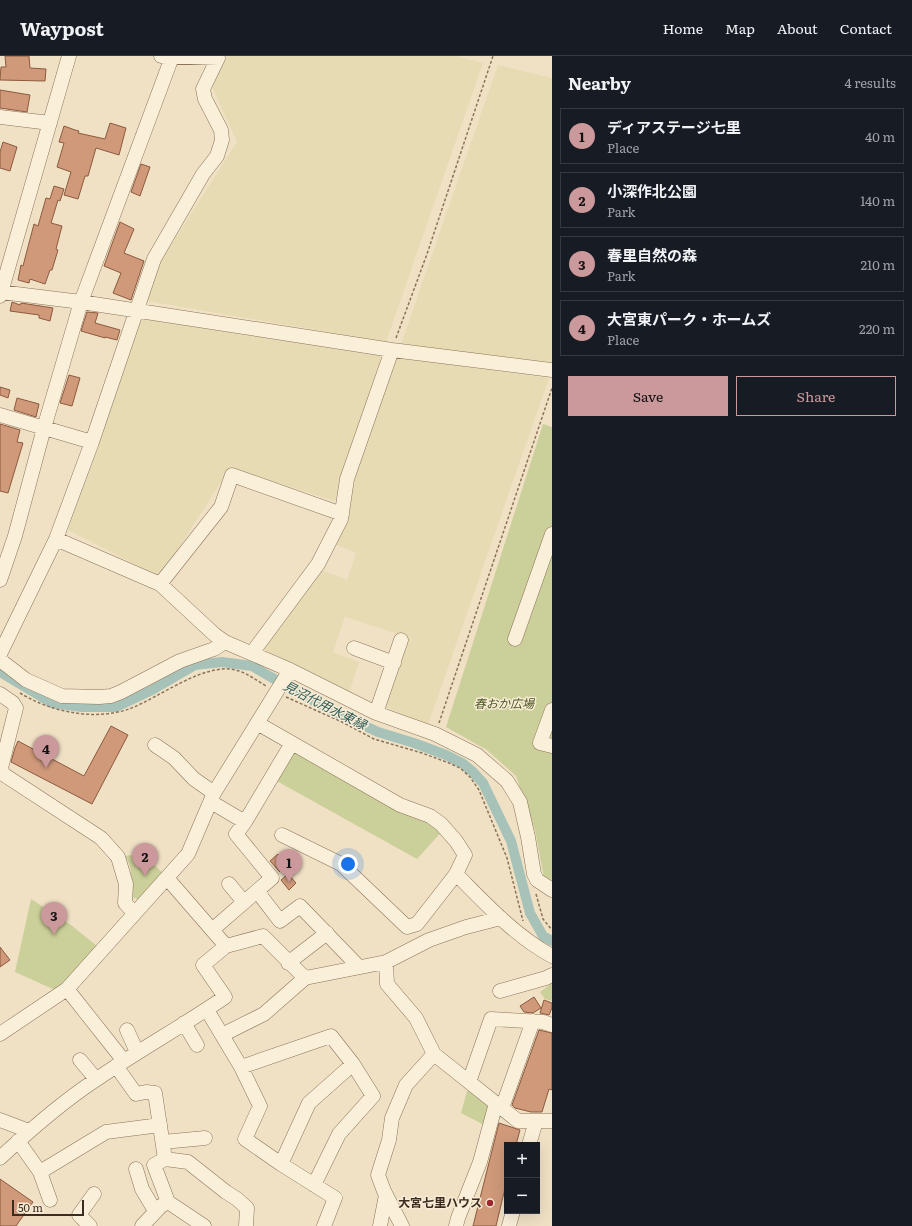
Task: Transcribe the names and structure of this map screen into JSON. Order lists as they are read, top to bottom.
{
  "water": ["見沼代用水東縁"],
  "parks": ["春おか広場"],
  "places": ["大宮七里ハウス"],
  "scale_bar": "50 m",
  "page": {
    "header": "Waypost",
    "nav": [
      "Home",
      "Map",
      "About",
      "Contact"
    ],
    "heading": ["Nearby", "4 results"],
    "list": [
      {
        "mark": "1",
        "name": "ディアステージ七里",
        "note": "Place",
        "value": "40 m"
      },
      {
        "mark": "2",
        "name": "小深作北公園",
        "note": "Park",
        "value": "140 m"
      },
      {
        "mark": "3",
        "name": "春里自然の森",
        "note": "Park",
        "value": "210 m"
      },
      {
        "mark": "4",
        "name": "大宮東パーク・ホームズ",
        "note": "Place",
        "value": "220 m"
      }
    ],
    "buttons": ["Save", "Share"],
    "pins": [
      "4",
      "2",
      "1",
      "3"
    ],
    "map_buttons": ["+", "−"],
    "scale": "50 m"
  }
}
